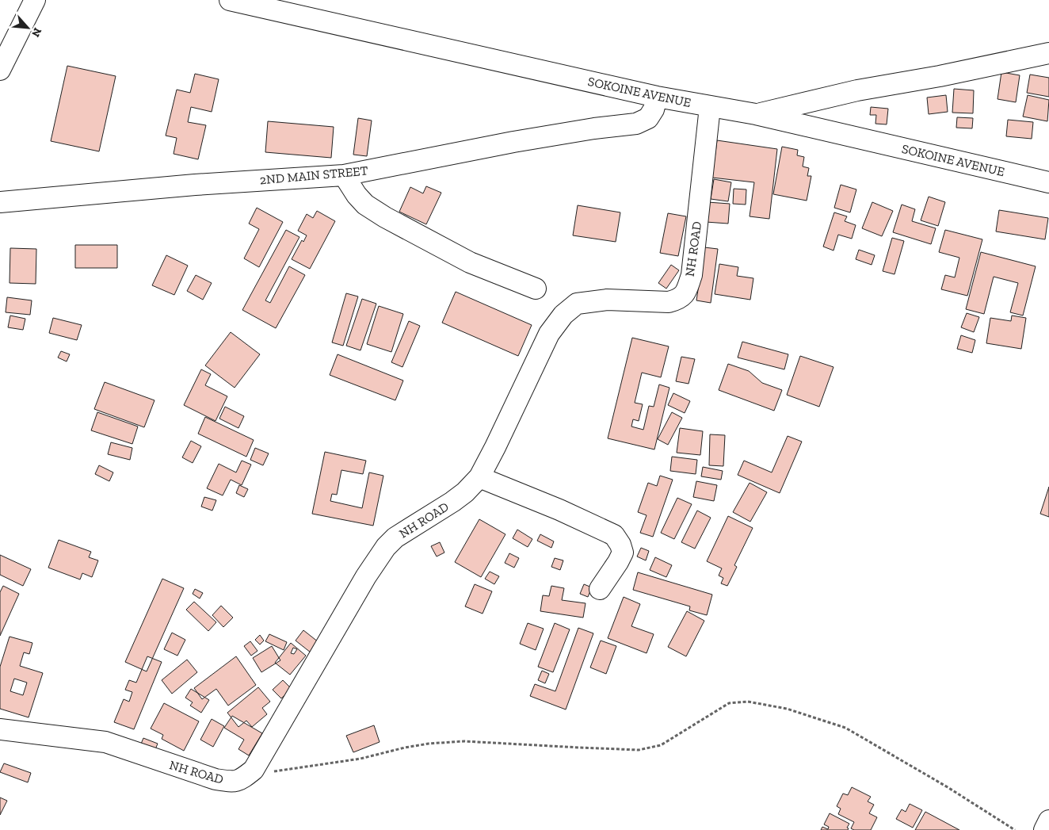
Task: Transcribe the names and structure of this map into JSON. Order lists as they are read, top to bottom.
{
  "streets": {
    "street": ["SOKOINE AVENUE", "2ND MAIN STREET", "NH ROAD"]
  },
  "crossings": [
    ["SOKOINE AVENUE", "2ND MAIN STREET"],
    ["SOKOINE AVENUE", "NH ROAD"]
  ],
  "north": "bottom right"
}
